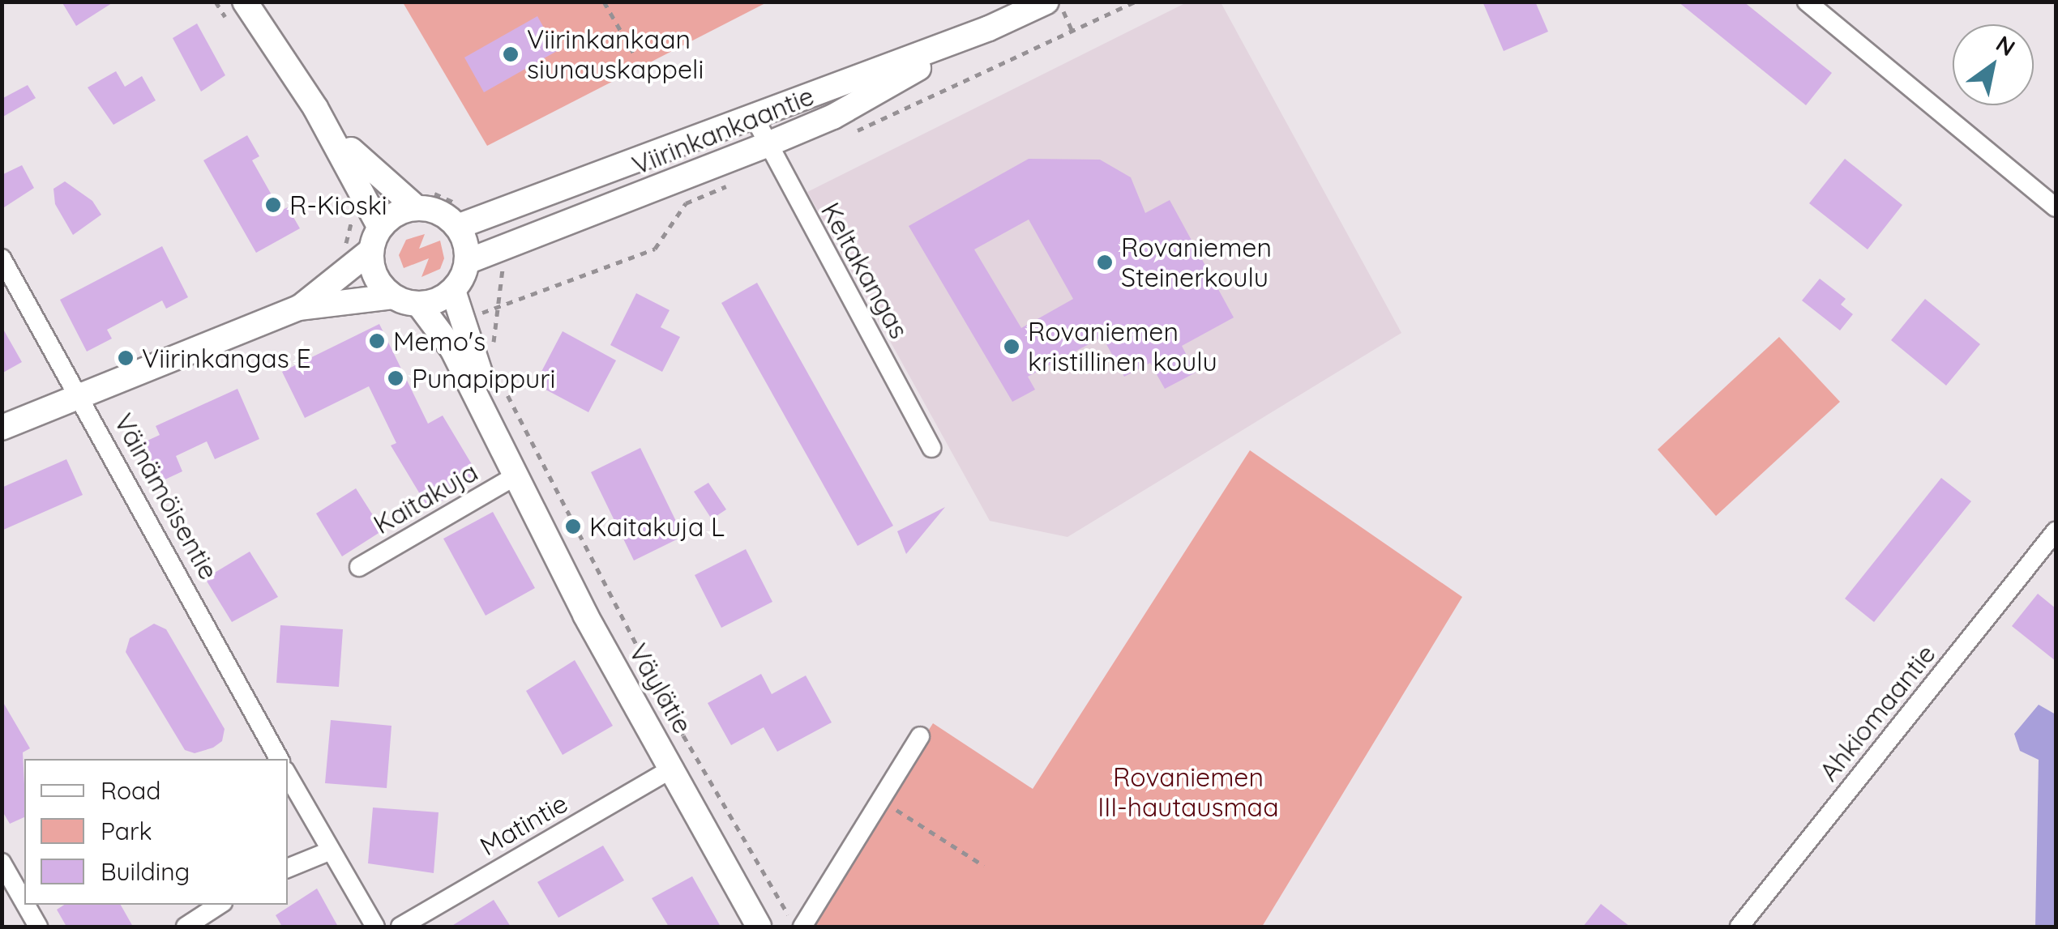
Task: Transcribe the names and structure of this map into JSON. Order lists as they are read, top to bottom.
{
  "streets": {
    "street": [
      "Viirinkankaantie",
      "Keltakangas",
      "Väinämöisentie",
      "Kaitakuja",
      "Väylätie",
      "Ahkiomaantie",
      "Matintie"
    ]
  },
  "crossings": [
    ["Viirinkankaantie", "Keltakangas"],
    ["Viirinkankaantie", "Väylätie"],
    ["Kaitakuja", "Väylätie"],
    ["Väylätie", "Matintie"]
  ],
  "parks": ["Rovaniemen III-hautausmaa"],
  "places": [
    "Viirinkankaan siunauskappeli",
    "R-Kioski",
    "Rovaniemen Steinerkoulu",
    "Memo's",
    "Rovaniemen kristillinen koulu",
    "Viirinkangas E",
    "Punapippuri",
    "Kaitakuja L"
  ],
  "legend": ["Road", "Park", "Building"],
  "north": "top right"
}
